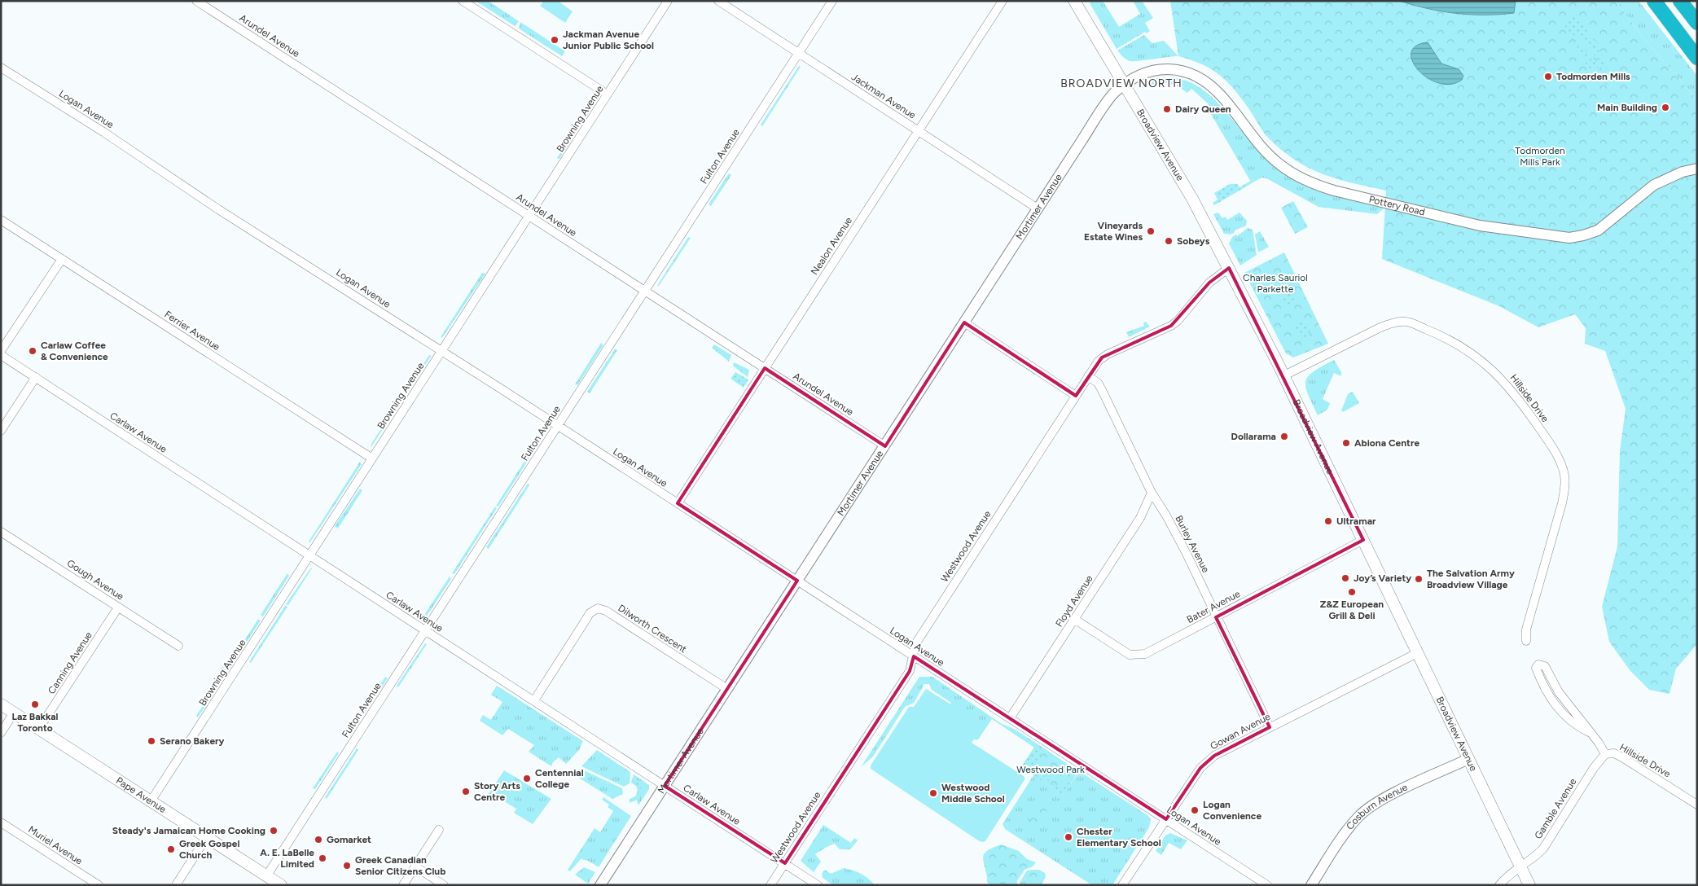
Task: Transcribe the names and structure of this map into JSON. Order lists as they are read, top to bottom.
{
  "streets": {
    "main road": ["Broadview Avenue", "Pape Avenue"],
    "street": [
      "Arundel Avenue",
      "Jackman Avenue",
      "Logan Avenue",
      "Browning Avenue",
      "Fulton Avenue",
      "Mortimer Avenue",
      "Pottery Road",
      "Nealon Avenue",
      "Ferrier Avenue",
      "Hillside Drive",
      "Carlaw Avenue",
      "Burley Avenue",
      "Westwood Avenue",
      "Gough Avenue",
      "Floyd Avenue",
      "Bater Avenue",
      "Dilworth Crescent",
      "Canning Avenue",
      "Gowan Avenue",
      "Gamble Avenue",
      "Cosburn Avenue",
      "Muriel Avenue"
    ]
  },
  "crossings": [
    ["Arundel Avenue", "Browning Avenue"],
    ["Arundel Avenue", "Fulton Avenue"],
    ["Arundel Avenue", "Mortimer Avenue"],
    ["Arundel Avenue", "Nealon Avenue"],
    ["Jackman Avenue", "Fulton Avenue"],
    ["Jackman Avenue", "Mortimer Avenue"],
    ["Jackman Avenue", "Nealon Avenue"],
    ["Logan Avenue", "Browning Avenue"],
    ["Logan Avenue", "Fulton Avenue"],
    ["Logan Avenue", "Mortimer Avenue"],
    ["Logan Avenue", "Nealon Avenue"],
    ["Logan Avenue", "Westwood Avenue"],
    ["Logan Avenue", "Floyd Avenue"],
    ["Logan Avenue", "Gowan Avenue"],
    ["Browning Avenue", "Ferrier Avenue"],
    ["Browning Avenue", "Carlaw Avenue"],
    ["Browning Avenue", "Pape Avenue"],
    ["Broadview Avenue", "Mortimer Avenue"],
    ["Broadview Avenue", "Pottery Road"],
    ["Broadview Avenue", "Hillside Drive"],
    ["Broadview Avenue", "Westwood Avenue"],
    ["Broadview Avenue", "Bater Avenue"],
    ["Broadview Avenue", "Gowan Avenue"],
    ["Broadview Avenue", "Gamble Avenue"],
    ["Broadview Avenue", "Cosburn Avenue"],
    ["Fulton Avenue", "Carlaw Avenue"],
    ["Fulton Avenue", "Pape Avenue"],
    ["Mortimer Avenue", "Pottery Road"],
    ["Mortimer Avenue", "Carlaw Avenue"],
    ["Mortimer Avenue", "Dilworth Crescent"],
    ["Hillside Drive", "Gamble Avenue"],
    ["Carlaw Avenue", "Westwood Avenue"],
    ["Carlaw Avenue", "Dilworth Crescent"],
    ["Burley Avenue", "Westwood Avenue"],
    ["Burley Avenue", "Floyd Avenue"],
    ["Burley Avenue", "Bater Avenue"],
    ["Burley Avenue", "Gowan Avenue"],
    ["Gough Avenue", "Canning Avenue"],
    ["Floyd Avenue", "Bater Avenue"],
    ["Canning Avenue", "Pape Avenue"]
  ],
  "districts": ["BROADVIEW NORTH"],
  "parks": ["Todmorden Mills Park", "Charles Sauriol Parkette", "Westwood Park"],
  "places": [
    "Jackman Avenue Junior Public School",
    "Todmorden Mills",
    "Main Building",
    "Dairy Queen",
    "Vineyards Estate Wines",
    "Sobeys",
    "Carlaw Coffee & Convenience",
    "Dollarama",
    "Abiona Centre",
    "Ultramar",
    "Joy’s Variety",
    "The Salvation Army Broadview Village",
    "Z&Z European Grill & Deli",
    "Laz Bakkal Toronto",
    "Serano Bakery",
    "Centennial College",
    "Story Arts Centre",
    "Westwood Middle School",
    "Logan Convenience",
    "Steady's Jamaican Home Cooking",
    "Chester Elementary School",
    "Gomarket",
    "Greek Gospel Church",
    "A. E. LaBelle Limited",
    "Greek Canadian Senior Citizens Club"
  ]
}
